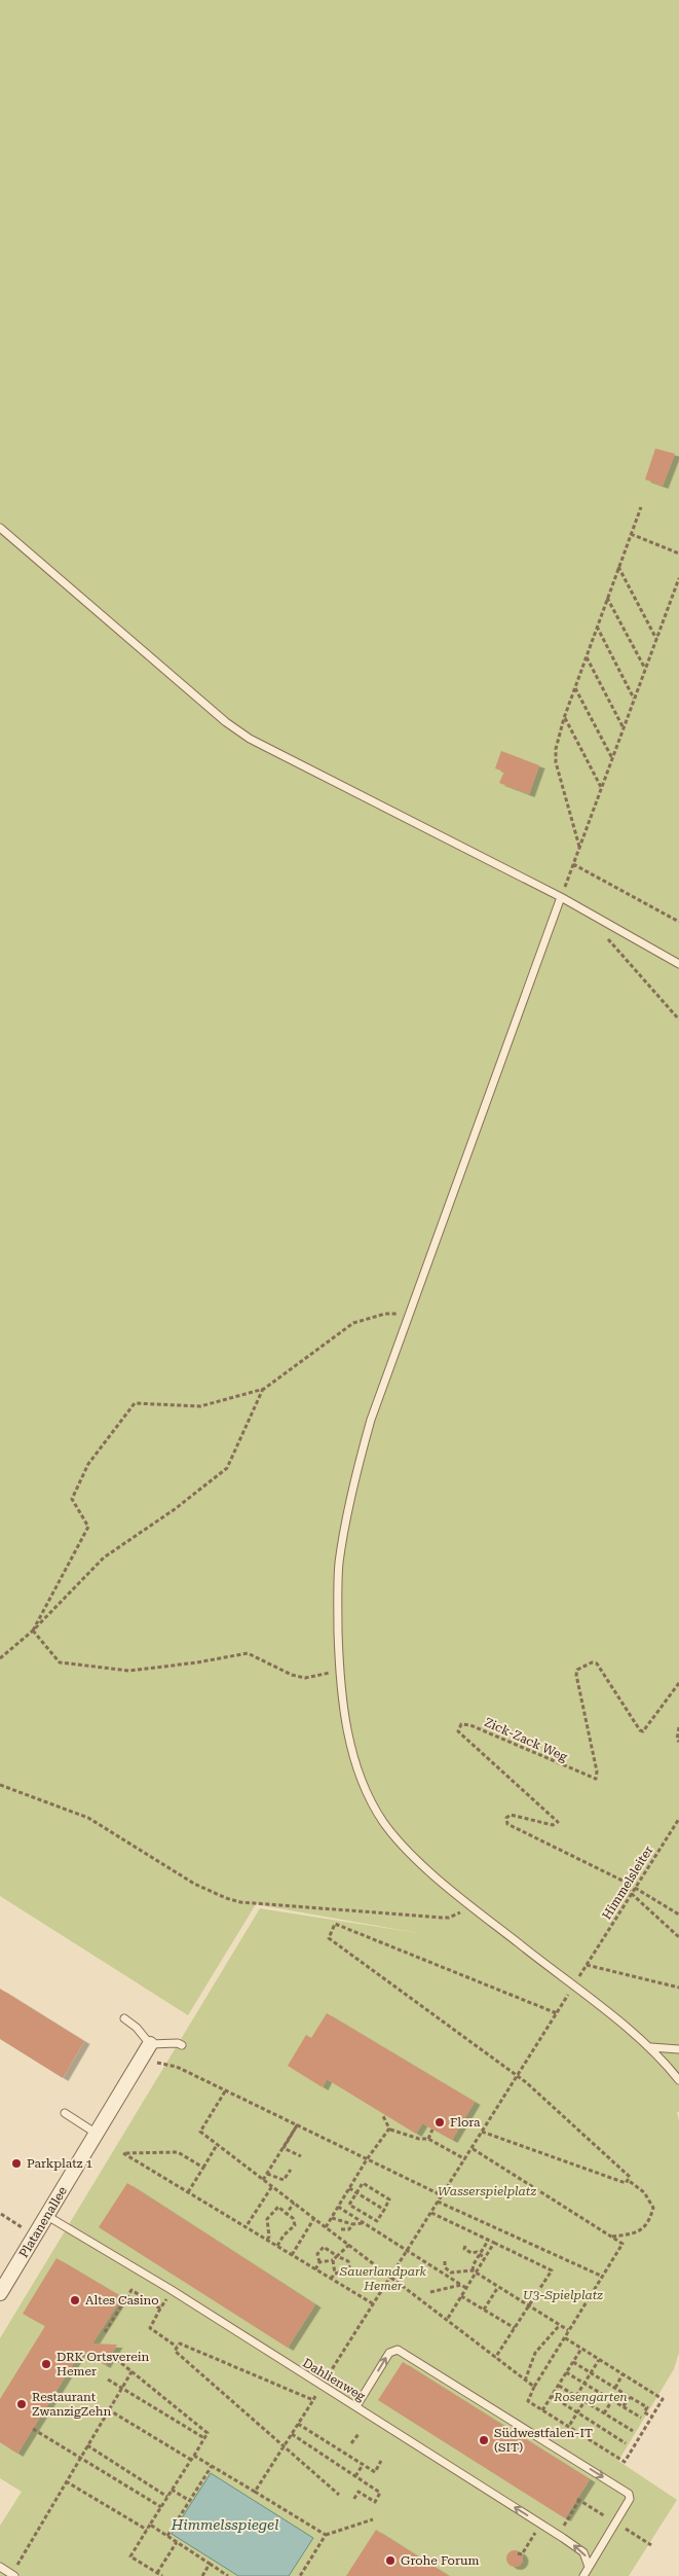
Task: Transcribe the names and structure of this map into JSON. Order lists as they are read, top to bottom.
{
  "streets": {
    "street": ["Platanenallee"],
    "lane": ["Dahlienweg"],
    "path": ["Zick-Zack Weg", "Himmelsleiter"]
  },
  "crossings": [
    ["Zick-Zack Weg", "Himmelsleiter"],
    ["Platanenallee", "Dahlienweg"]
  ],
  "one_way": ["Dahlienweg"],
  "water": ["Himmelsspiegel"],
  "parks": [
    "Wasserspielplatz",
    "Sauerlandpark Hemer",
    "U3-Spielplatz",
    "Rosengarten"
  ],
  "places": [
    "Flora",
    "Parkplatz 1",
    "Altes Casino",
    "DRK Ortsverein Hemer",
    "Restaurant ZwanzigZehn",
    "Südwestfalen-IT (SIT)",
    "Grohe Forum"
  ]
}
